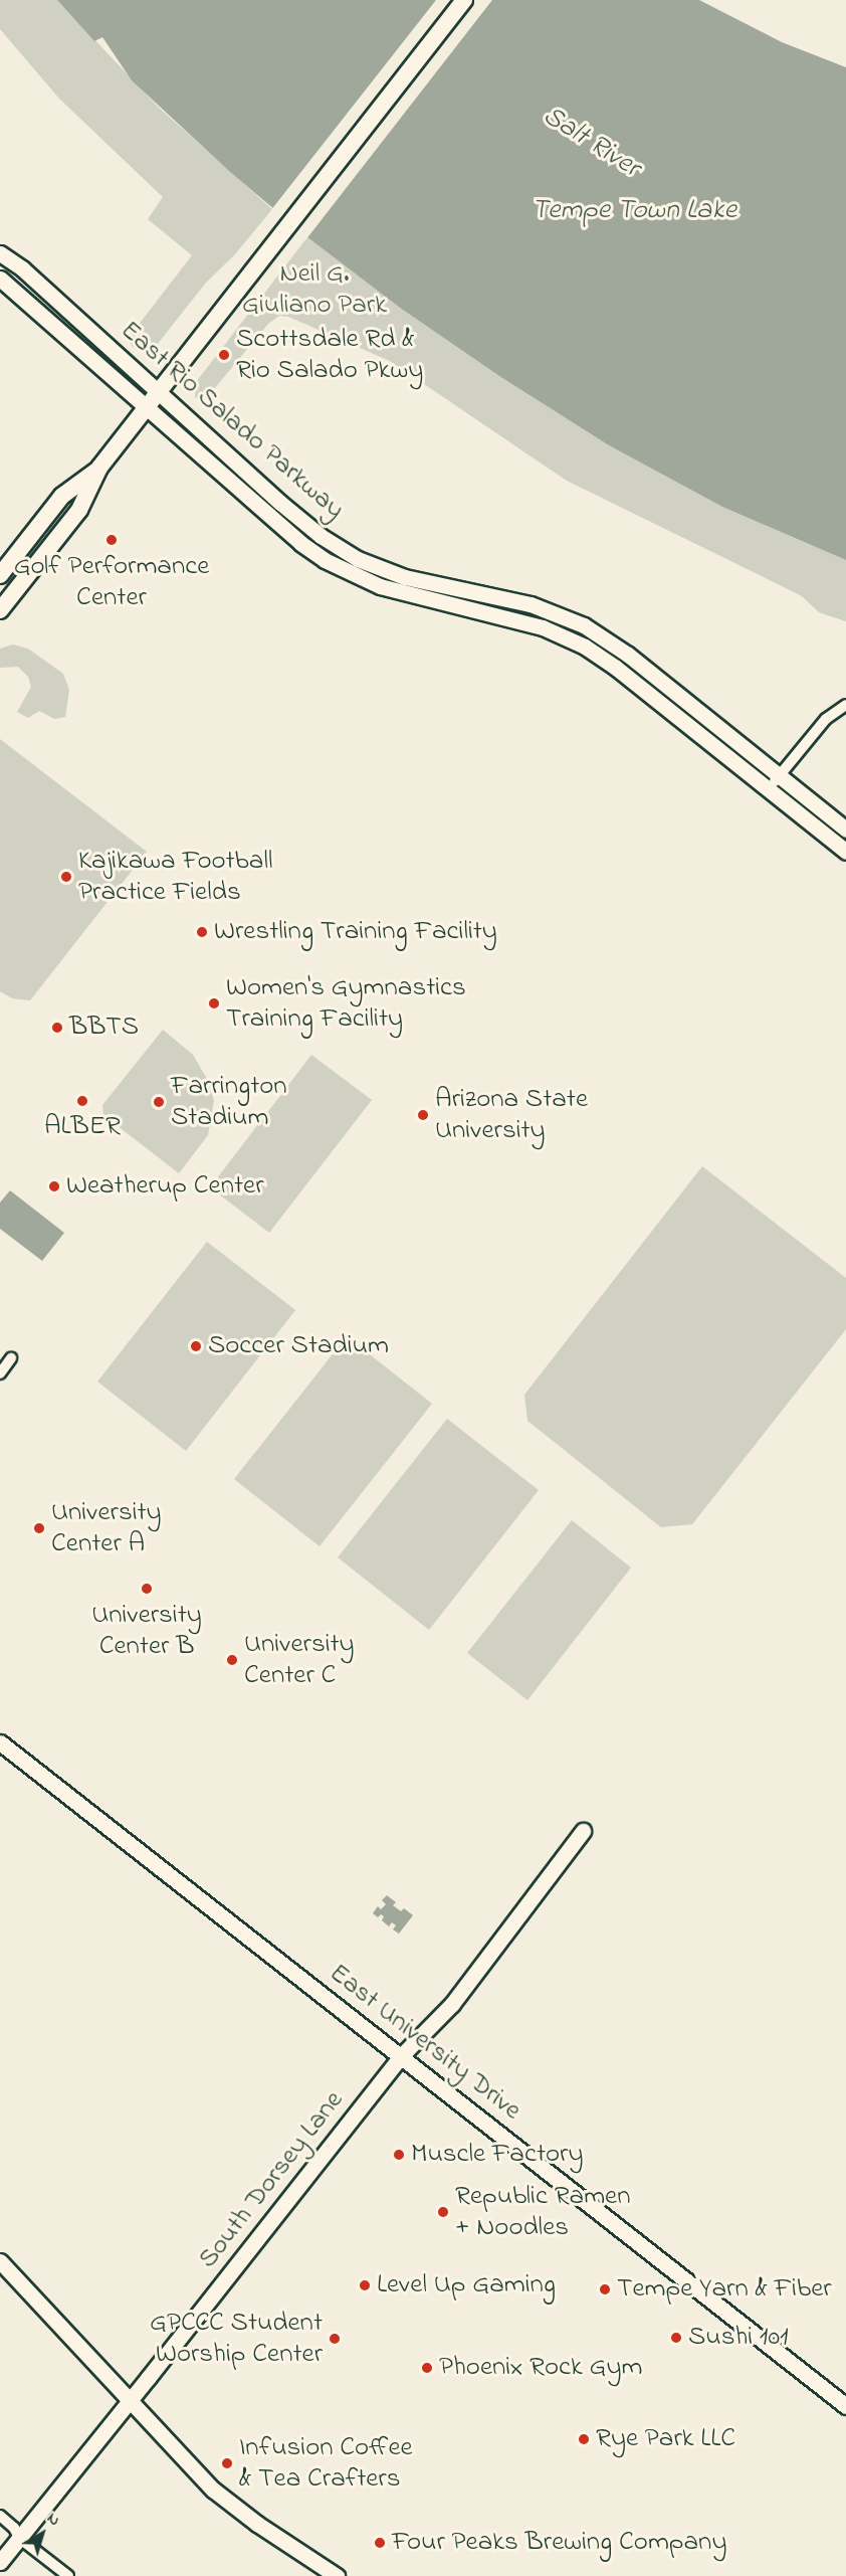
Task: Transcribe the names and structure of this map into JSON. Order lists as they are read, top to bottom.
{
  "streets": {
    "main road": ["East Rio Salado Parkway", "East University Drive", "South Dorsey Lane"]
  },
  "crossings": [
    ["East University Drive", "South Dorsey Lane"]
  ],
  "water": ["Salt River", "Tempe Town Lake"],
  "parks": ["Neil G. Giuliano Park"],
  "places": [
    "Scottsdale Rd & Rio Salado Pkwy",
    "Golf Performance Center",
    "Kajikawa Football Practice Fields",
    "Wrestling Training Facility",
    "Women's Gymnastics Training Facility",
    "BBTS",
    "ALBER",
    "Farrington Stadium",
    "Arizona State University",
    "Weatherup Center",
    "Soccer Stadium",
    "University Center A",
    "University Center B",
    "University Center C",
    "Muscle Factory",
    "Republic Ramen + Noodles",
    "Level Up Gaming",
    "Tempe Yarn & Fiber",
    "Sushi 101",
    "GPCCC Student Worship Center",
    "Phoenix Rock Gym",
    "Rye Park LLC",
    "Infusion Coffee & Tea Crafters",
    "Four Peaks Brewing Company"
  ],
  "north": "top right"
}
